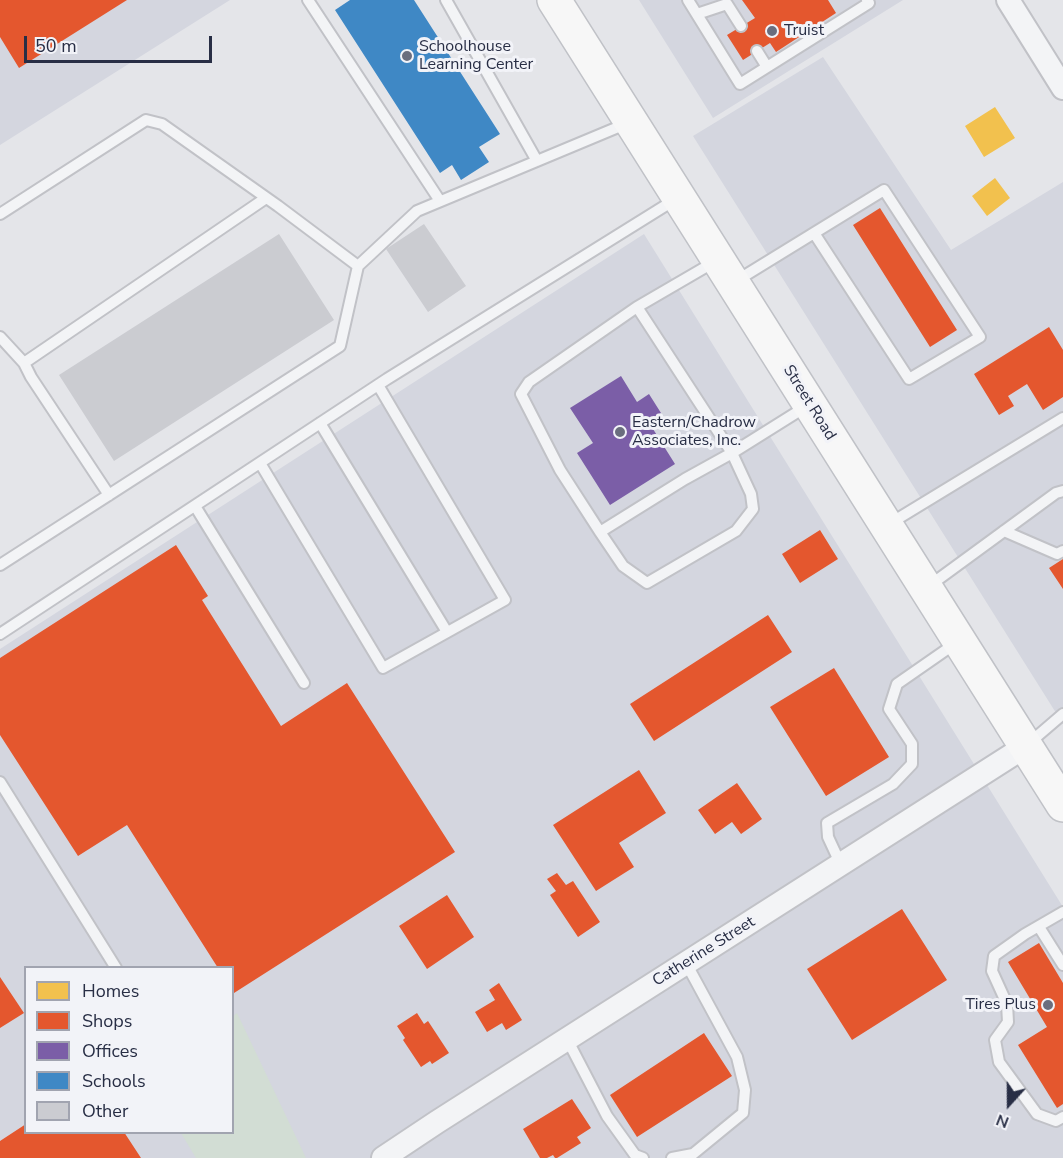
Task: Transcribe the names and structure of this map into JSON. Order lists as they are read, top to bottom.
{
  "streets": {
    "main road": ["Street Road"],
    "street": ["Catherine Street"]
  },
  "crossings": [
    ["Street Road", "Catherine Street"]
  ],
  "places": [
    "Truist",
    "Schoolhouse Learning Center",
    "Eastern/Chadrow Associates, Inc.",
    "Tires Plus"
  ],
  "legend": [
    "Homes",
    "Shops",
    "Offices",
    "Schools",
    "Other"
  ],
  "scale_bar": "50 m",
  "north": "bottom"
}
